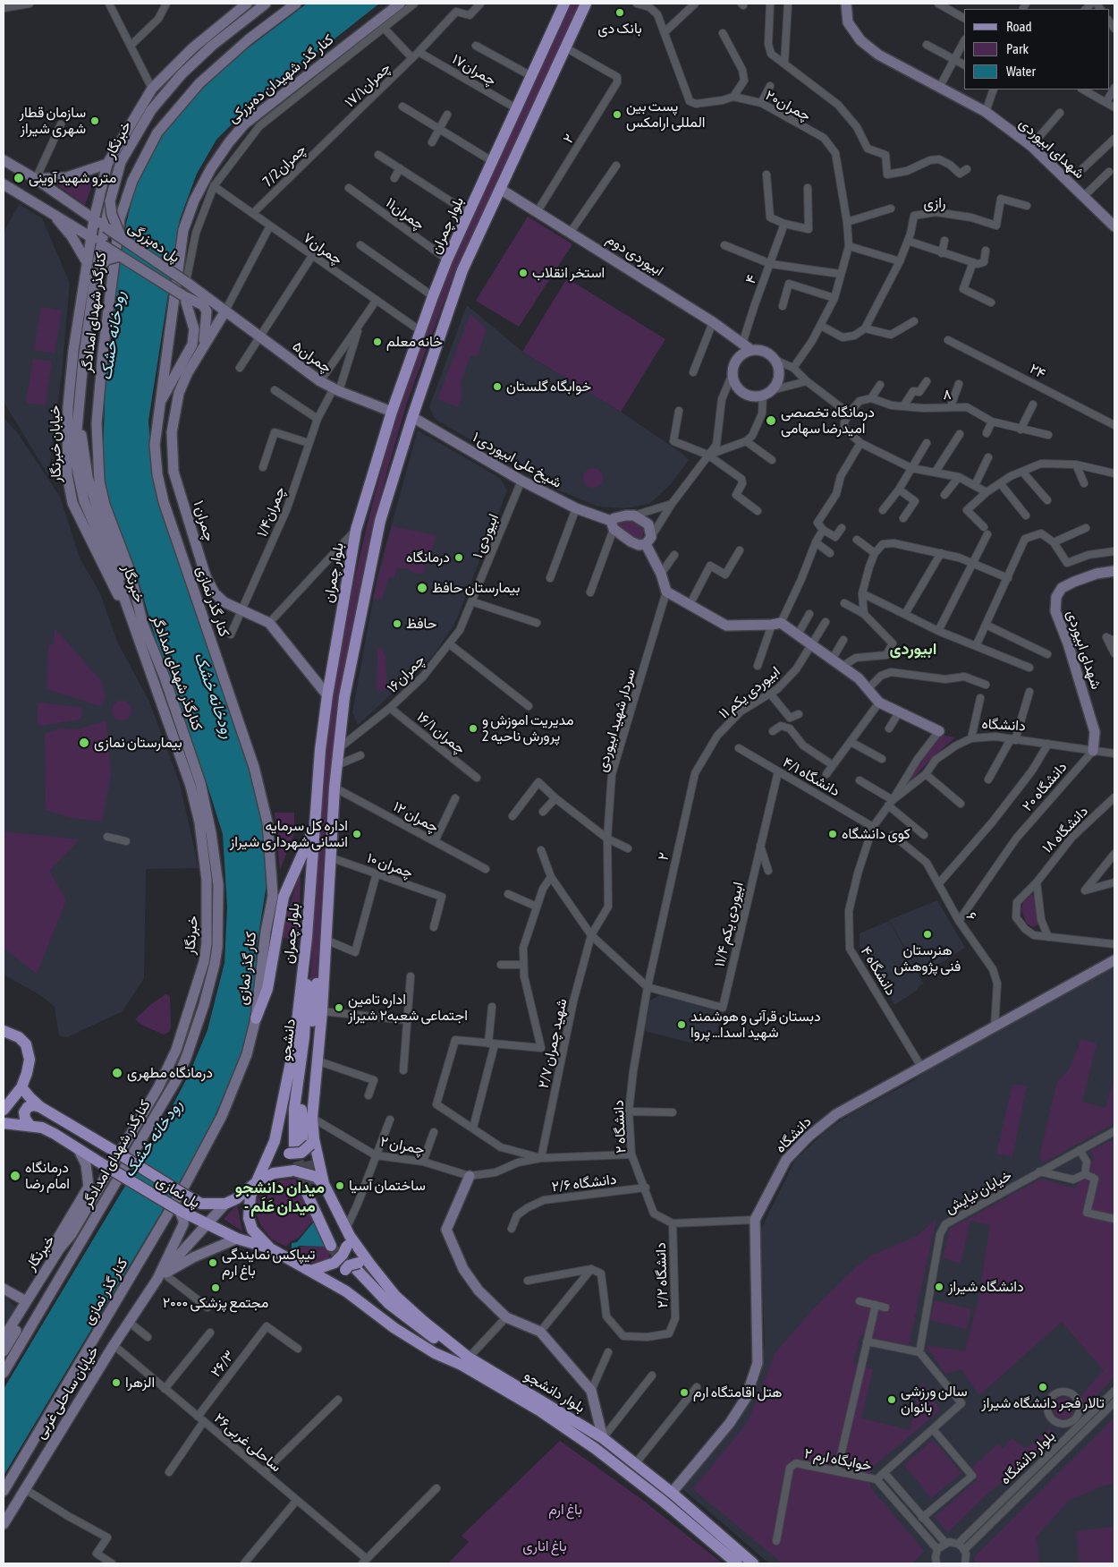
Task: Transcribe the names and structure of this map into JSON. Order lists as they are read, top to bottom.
{
  "streets": {
    "main road": [
      "کنار گذر شهیدان ده‌بزرکی",
      "خبرنگار",
      "شهدای ابیوردی",
      "بلوار چمران",
      "پل ده‌بزرگی",
      "ابیوردی دوم",
      "کنارگذر شهدای امدادگر",
      "چمران۵",
      "خیابان خبرنگار",
      "شیخ علی ابیوردی ۱",
      "چمران ۱",
      "کنار گذر نمازی",
      "دانشگاه",
      "دانشجو",
      "پل نمازی",
      "بلوار دانشجو",
      "خیابان ساحلی غربی"
    ],
    "street": [
      "چمران۱۷",
      "چمران۱۷/۱",
      "چمران۲۰",
      "۲",
      "7/2چمران",
      "رازی",
      "چمران۱۱",
      "چمران۷",
      "۴",
      "۲۴",
      "۸",
      "چمران۱/۴",
      "۱ ابیوردی",
      "چمران۱۶",
      "۱۱ ابیوردی یکم",
      "سردار شهید ابیوردی",
      "۱۶/۱ چمران",
      "۴/۱ دانشگاه",
      "۲۰ دانشگاه",
      "۱۲ چمران",
      "۱۸ دانشگاه",
      "۱۰ چمران",
      "۶",
      "۱۱/۴ ابیوردی یکم",
      "۴ دانشگاه",
      "۲/۷ شهید چمران",
      "۲ دانشگاه",
      "۲ چمران",
      "۲/۶ دانشگاه",
      "خیابان نیایش",
      "۲/۲ دانشگاه",
      "۲۶/۳",
      "ساحلی غربی۲۶",
      "بلوار دانشگاه",
      "خوابگاه ارم ۲"
    ]
  },
  "crossings": [
    ["چمران۱۷", "چمران۱۷/۱"],
    ["چمران۱۷", "بلوار چمران"],
    ["کنار گذر شهیدان ده‌بزرکی", "کنار گذر نمازی"],
    ["چمران۱۷/۱", "7/2چمران"],
    ["۲", "ابیوردی دوم"],
    ["۲", "۱۱ ابیوردی یکم"],
    ["۲", "۱۱/۴ ابیوردی یکم"],
    ["۲", "۲ دانشگاه"],
    ["خبرنگار", "پل ده‌بزرگی"],
    ["خبرنگار", "خیابان خبرنگار"],
    ["شهدای ابیوردی", "دانشگاه"],
    ["شهدای ابیوردی", "۲۰ دانشگاه"],
    ["7/2چمران", "چمران۷"],
    ["چمران۱۱", "بلوار چمران"],
    ["بلوار چمران", "چمران۷"],
    ["بلوار چمران", "چمران۵"],
    ["بلوار چمران", "چمران ۱"],
    ["بلوار چمران", "دانشجو"],
    ["بلوار چمران", "پل نمازی"],
    ["بلوار چمران", "بلوار دانشجو"],
    ["پل ده‌بزرگی", "چمران۵"],
    ["پل ده‌بزرگی", "چمران ۱"],
    ["ابیوردی دوم", "۴"],
    ["چمران۵", "چمران۱/۴"],
    ["چمران۵", "چمران ۱"],
    ["شیخ علی ابیوردی ۱", "۱ ابیوردی"],
    ["چمران۱/۴", "چمران ۱"],
    ["۱ ابیوردی", "چمران۱۶"],
    ["چمران۱۶", "۱۶/۱ چمران"],
    ["سردار شهید ابیوردی", "۲/۷ شهید چمران"],
    ["دانشگاه", "۴/۱ دانشگاه"],
    ["دانشگاه", "۲۰ دانشگاه"],
    ["دانشگاه", "۶"],
    ["دانشگاه", "۴ دانشگاه"],
    ["دانشگاه", "۲ دانشگاه"],
    ["دانشگاه", "بلوار دانشجو"],
    ["۴/۱ دانشگاه", "۱۱/۴ ابیوردی یکم"],
    ["۴/۱ دانشگاه", "۴ دانشگاه"],
    ["۲۰ دانشگاه", "۶"],
    ["۱۱/۴ ابیوردی یکم", "۲ دانشگاه"],
    ["۲ دانشگاه", "۲/۶ دانشگاه"],
    ["۲ دانشگاه", "۲/۲ دانشگاه"],
    ["پل نمازی", "بلوار دانشجو"],
    ["۲۶/۳", "ساحلی غربی۲۶"],
    ["خیابان ساحلی غربی", "ساحلی غربی۲۶"]
  ],
  "districts": ["ابیوردی", "میدان دانشجو - میدان عَلَم"],
  "water": ["رودخانه خشک"],
  "parks": ["باغ ارم", "باغ اناری"],
  "places": [
    "بانک دی",
    "پست بین المللی ارامکس",
    "سازمان قطار شهری شیراز",
    "مترو شهید آوینی",
    "استخر انقلاب",
    "خانه معلم",
    "خوابگاه گلستان",
    "درمانگاه تخصصی امیدرضا سهامی",
    "درمانگاه",
    "بیمارستان حافظ",
    "حافظ",
    "مدیریت اموزش و پرورش ناحیه 2",
    "بیمارستان نمازی",
    "اداره کل سرمایه انسانی شهرداری شیراز",
    "کوی دانشگاه",
    "هنرستان فنی پژوهش",
    "اداره تامین اجتماعی شعبه۲ شیراز",
    "دبستان قرآنی و هوشمند شهید اسدا... پروا",
    "درمانگاه مطهری",
    "درمانگاه امام رضا",
    "ساختمان آسیا",
    "تیپاکس نمایندگی باغ ارم",
    "دانشگاه شیراز",
    "مجتمع پزشکی ۲۰۰۰",
    "الزهرا",
    "تالار فجر دانشگاه شیراز",
    "هتل اقامتگاه ارم",
    "سالن ورزشی بانوان"
  ],
  "legend": ["Road", "Park", "Water"]
}
